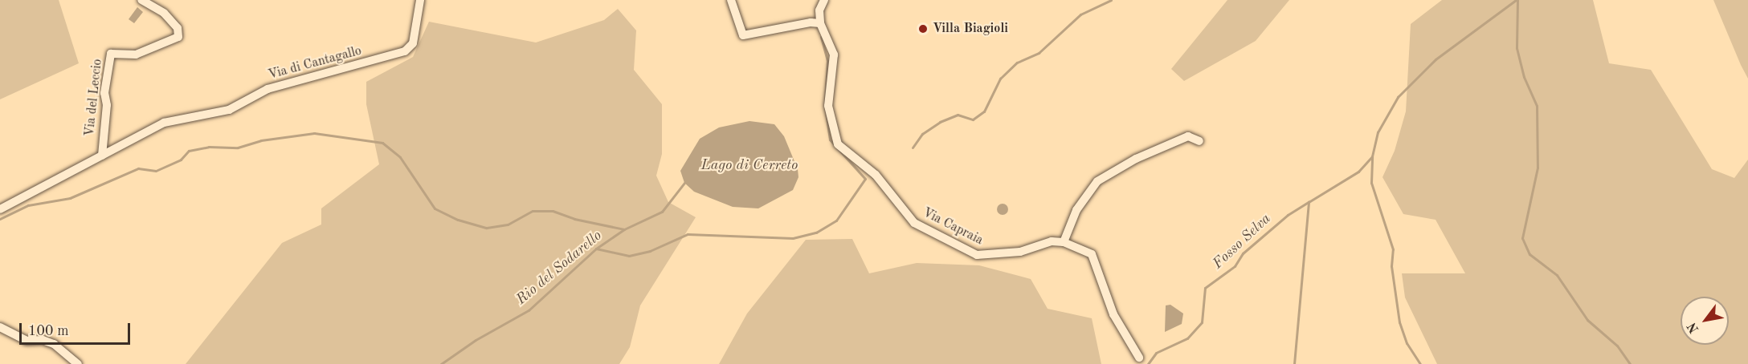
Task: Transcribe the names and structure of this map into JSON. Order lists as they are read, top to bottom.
{
  "streets": {
    "street": ["Via di Cantagallo", "Via del Leccio", "Via Capraia"]
  },
  "crossings": [
    ["Via di Cantagallo", "Via del Leccio"]
  ],
  "water": ["Lago di Cerreto", "Fosso Selva", "Rio del Sodarello"],
  "places": ["Villa Biagioli"],
  "scale_bar": "100 m",
  "north": "bottom left"
}
